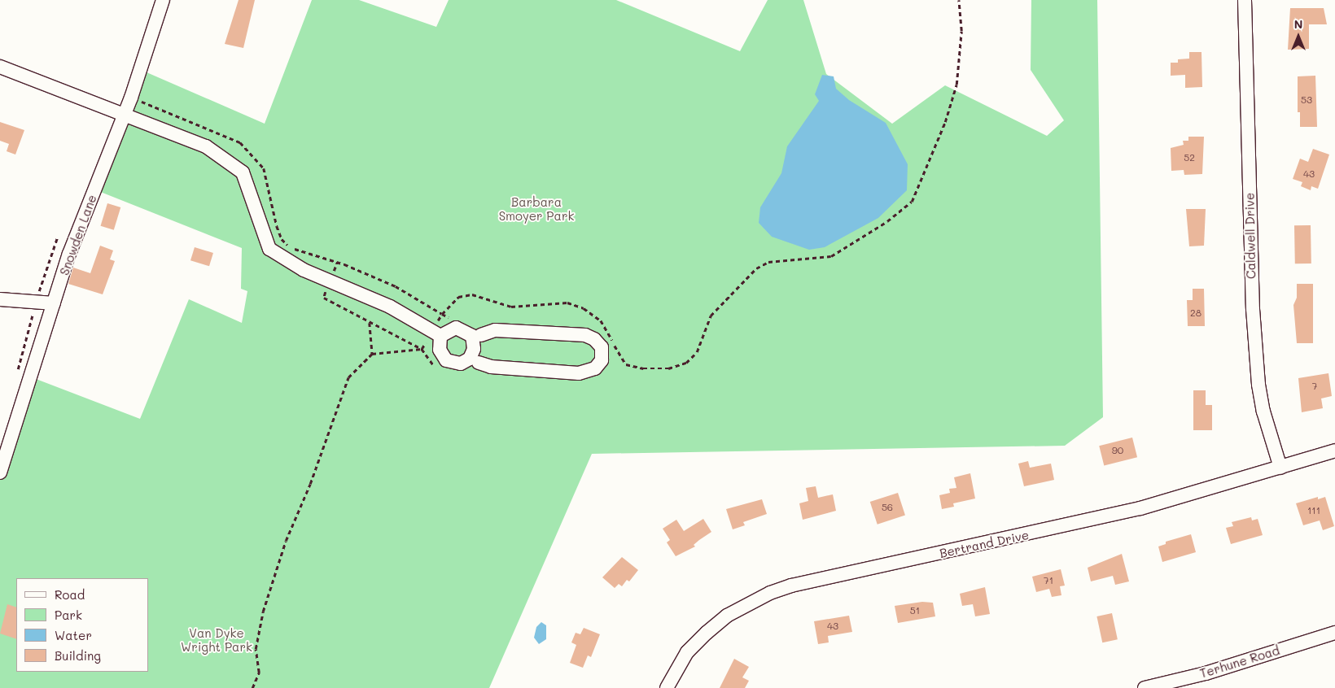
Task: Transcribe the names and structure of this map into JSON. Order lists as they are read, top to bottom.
{
  "streets": {
    "street": [
      "Snowden Lane",
      "Caldwell Drive",
      "Bertrand Drive",
      "Terhune Road"
    ]
  },
  "crossings": [
    ["Caldwell Drive", "Bertrand Drive"]
  ],
  "parks": ["Barbara Smoyer Park", "Van Dyke Wright Park"],
  "house_numbers": [
    "53",
    "52",
    "43",
    "28",
    "7",
    "90",
    "56",
    "111",
    "71",
    "51",
    "43"
  ],
  "legend": [
    "Road",
    "Park",
    "Water",
    "Building"
  ],
  "north": "top"
}
